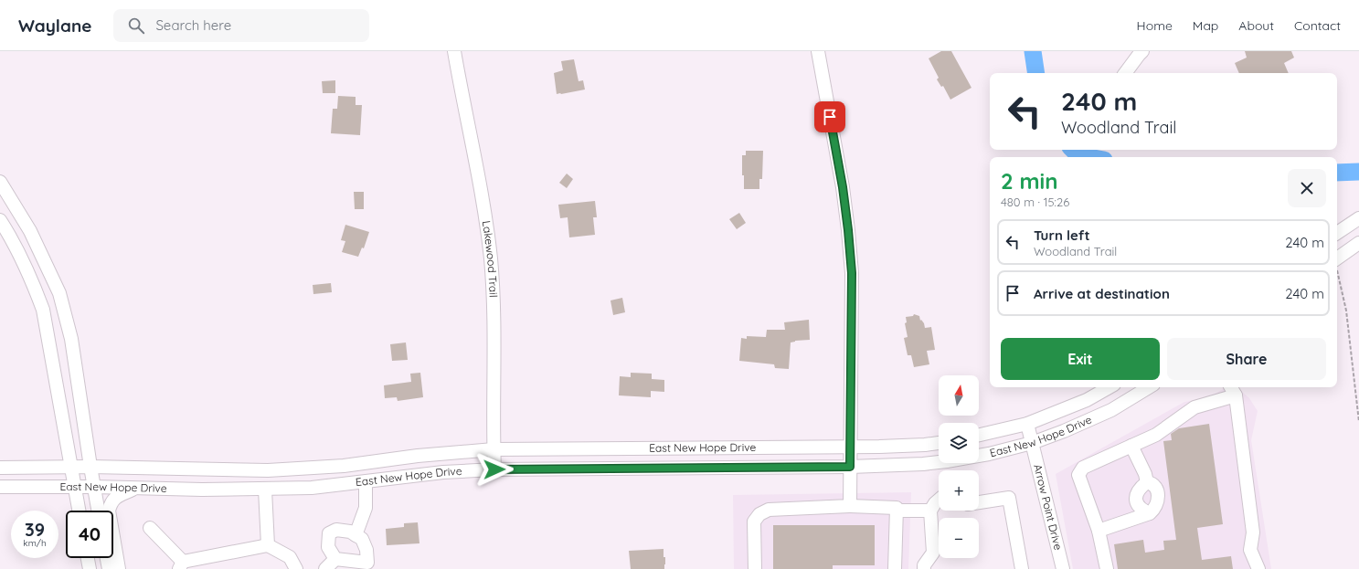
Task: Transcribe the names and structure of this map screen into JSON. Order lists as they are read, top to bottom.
{
  "streets": {
    "street": ["Lakewood Trail", "East New Hope Drive", "Arrow Point Drive"]
  },
  "crossings": [
    ["Lakewood Trail", "East New Hope Drive"],
    ["East New Hope Drive", "Arrow Point Drive"]
  ],
  "north": "top",
  "page": {
    "header": "Waylane",
    "search": "Search here",
    "nav": [
      "Home",
      "Map",
      "About",
      "Contact"
    ],
    "turn": ["240 m", "Woodland Trail"],
    "heading": ["2 min", "480 m · 15:26"],
    "list": [
      {
        "name": "Turn left",
        "note": "Woodland Trail",
        "value": "240 m"
      },
      {
        "name": "Arrive at destination",
        "value": "240 m"
      }
    ],
    "buttons": ["Exit", "Share"],
    "map_buttons": ["+", "−"],
    "speed": "39 km/h",
    "limit": "40"
  }
}
